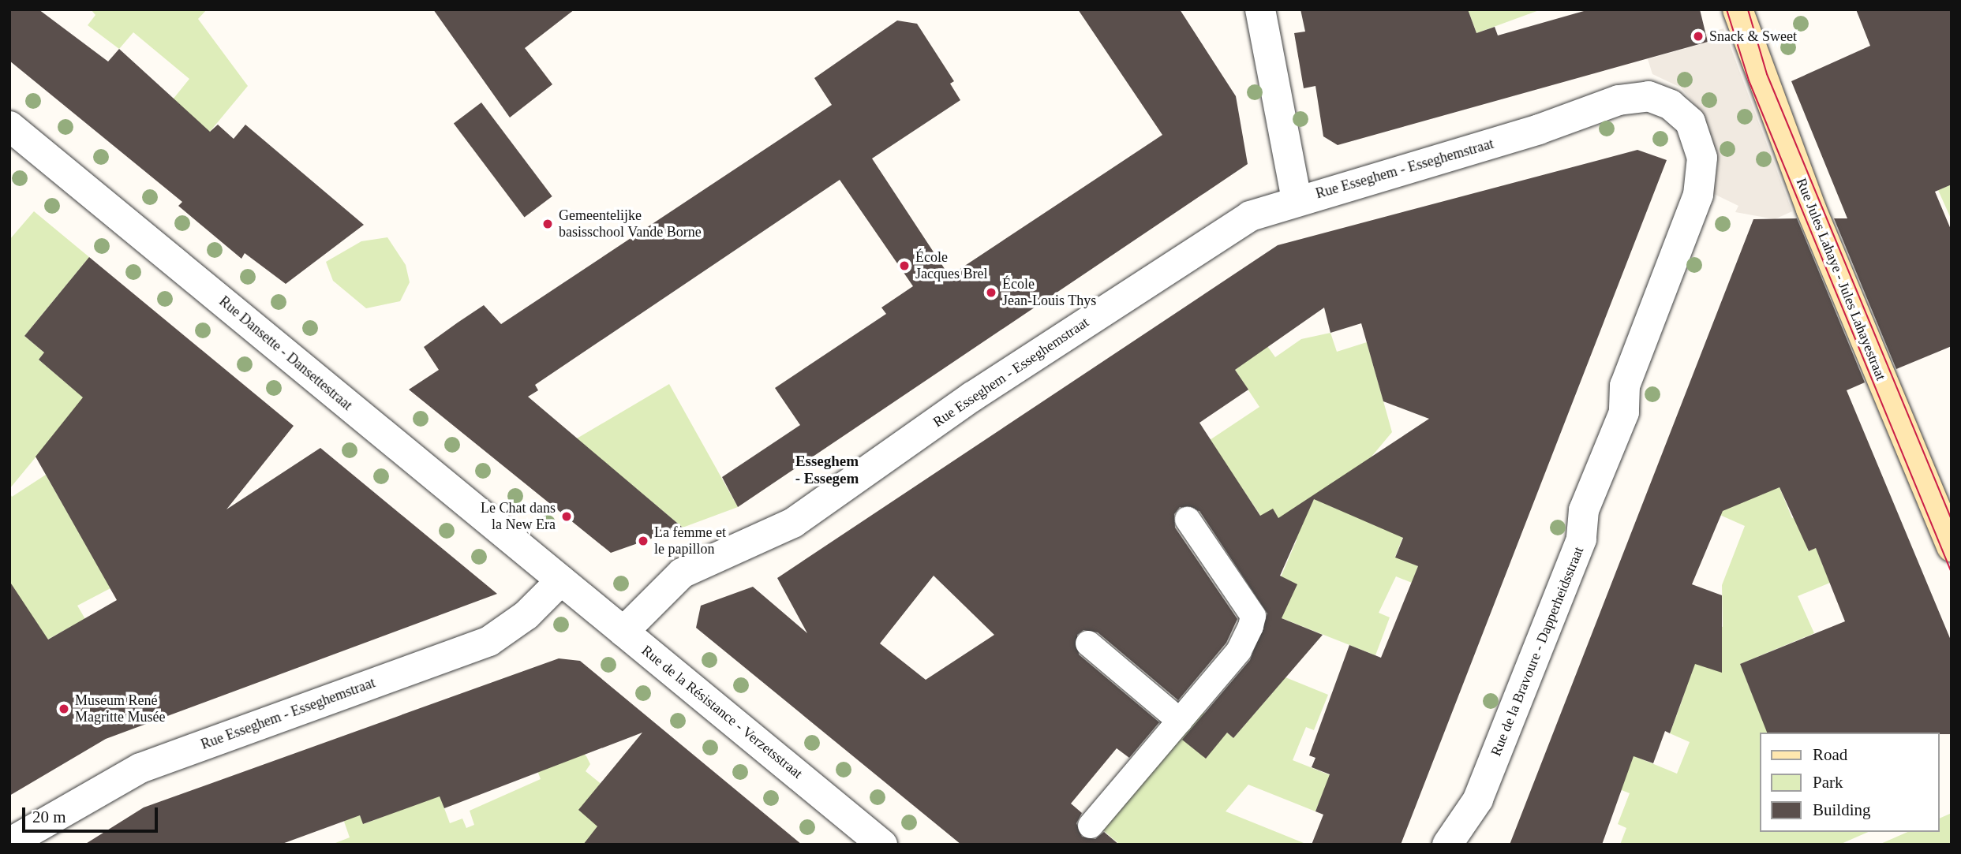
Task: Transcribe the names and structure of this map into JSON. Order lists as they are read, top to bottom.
{
  "streets": {
    "street": [
      "Rue Esseghem - Esseghemstraat",
      "Rue Jules Lahaye - Jules Lahayestraat",
      "Rue Dansette - Dansettestraat",
      "Rue de la Bravoure - Dapperheidsstraat",
      "Rue de la Résistance - Verzetsstraat"
    ]
  },
  "crossings": [
    ["Rue Esseghem - Esseghemstraat", "Rue Dansette - Dansettestraat"],
    ["Rue Esseghem - Esseghemstraat", "Rue de la Bravoure - Dapperheidsstraat"],
    ["Rue Esseghem - Esseghemstraat", "Rue de la Résistance - Verzetsstraat"],
    ["Rue Dansette - Dansettestraat", "Rue de la Résistance - Verzetsstraat"]
  ],
  "districts": ["Esseghem - Essegem"],
  "places": [
    "Snack & Sweet",
    "Gemeentelijke basisschool Vande Borne",
    "École Jacques Brel",
    "École Jean-Louis Thys",
    "Le Chat dans la New Era",
    "La femme et le papillon",
    "Museum René Magritte Musée"
  ],
  "legend": ["Road", "Park", "Building"],
  "scale_bar": "20 m"
}
